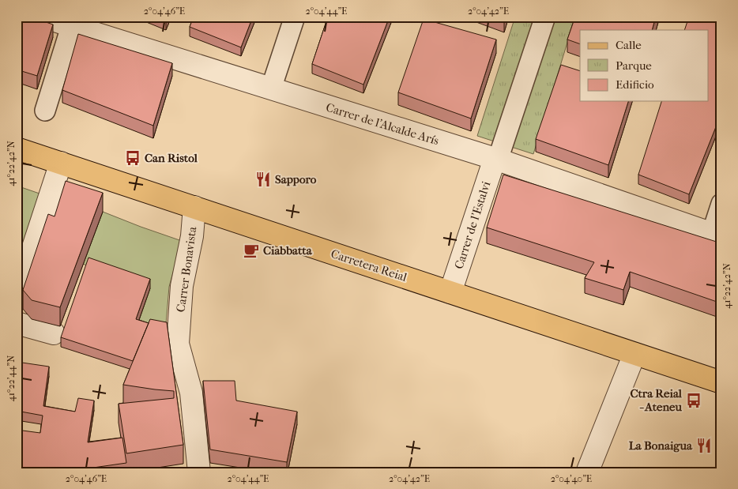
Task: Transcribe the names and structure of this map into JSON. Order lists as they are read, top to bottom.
{
  "streets": {
    "main road": ["Carretera Reial"],
    "street": ["Carrer de l'Alcalde Arís", "Carrer de l'Estalvi", "Carrer Bonavista"]
  },
  "crossings": [
    ["Carrer de l'Alcalde Arís", "Carrer de l'Estalvi"],
    ["Carrer de l'Estalvi", "Carretera Reial"],
    ["Carretera Reial", "Carrer Bonavista"]
  ],
  "places": {
    "bus stop": ["Can Ristol", "Ctra Reial - Ateneu"],
    "restaurant": ["Sapporo", "La Bonaigua"],
    "cafe": ["Ciabbatta"]
  },
  "legend": ["Calle", "Parque", "Edificio"],
  "coordinates": [
    "2°04'46\"E",
    "2°04'44\"E",
    "2°04'42\"E",
    "41°22'42\"N",
    "41°22'44\"N",
    "2°04'40\"E"
  ]
}
